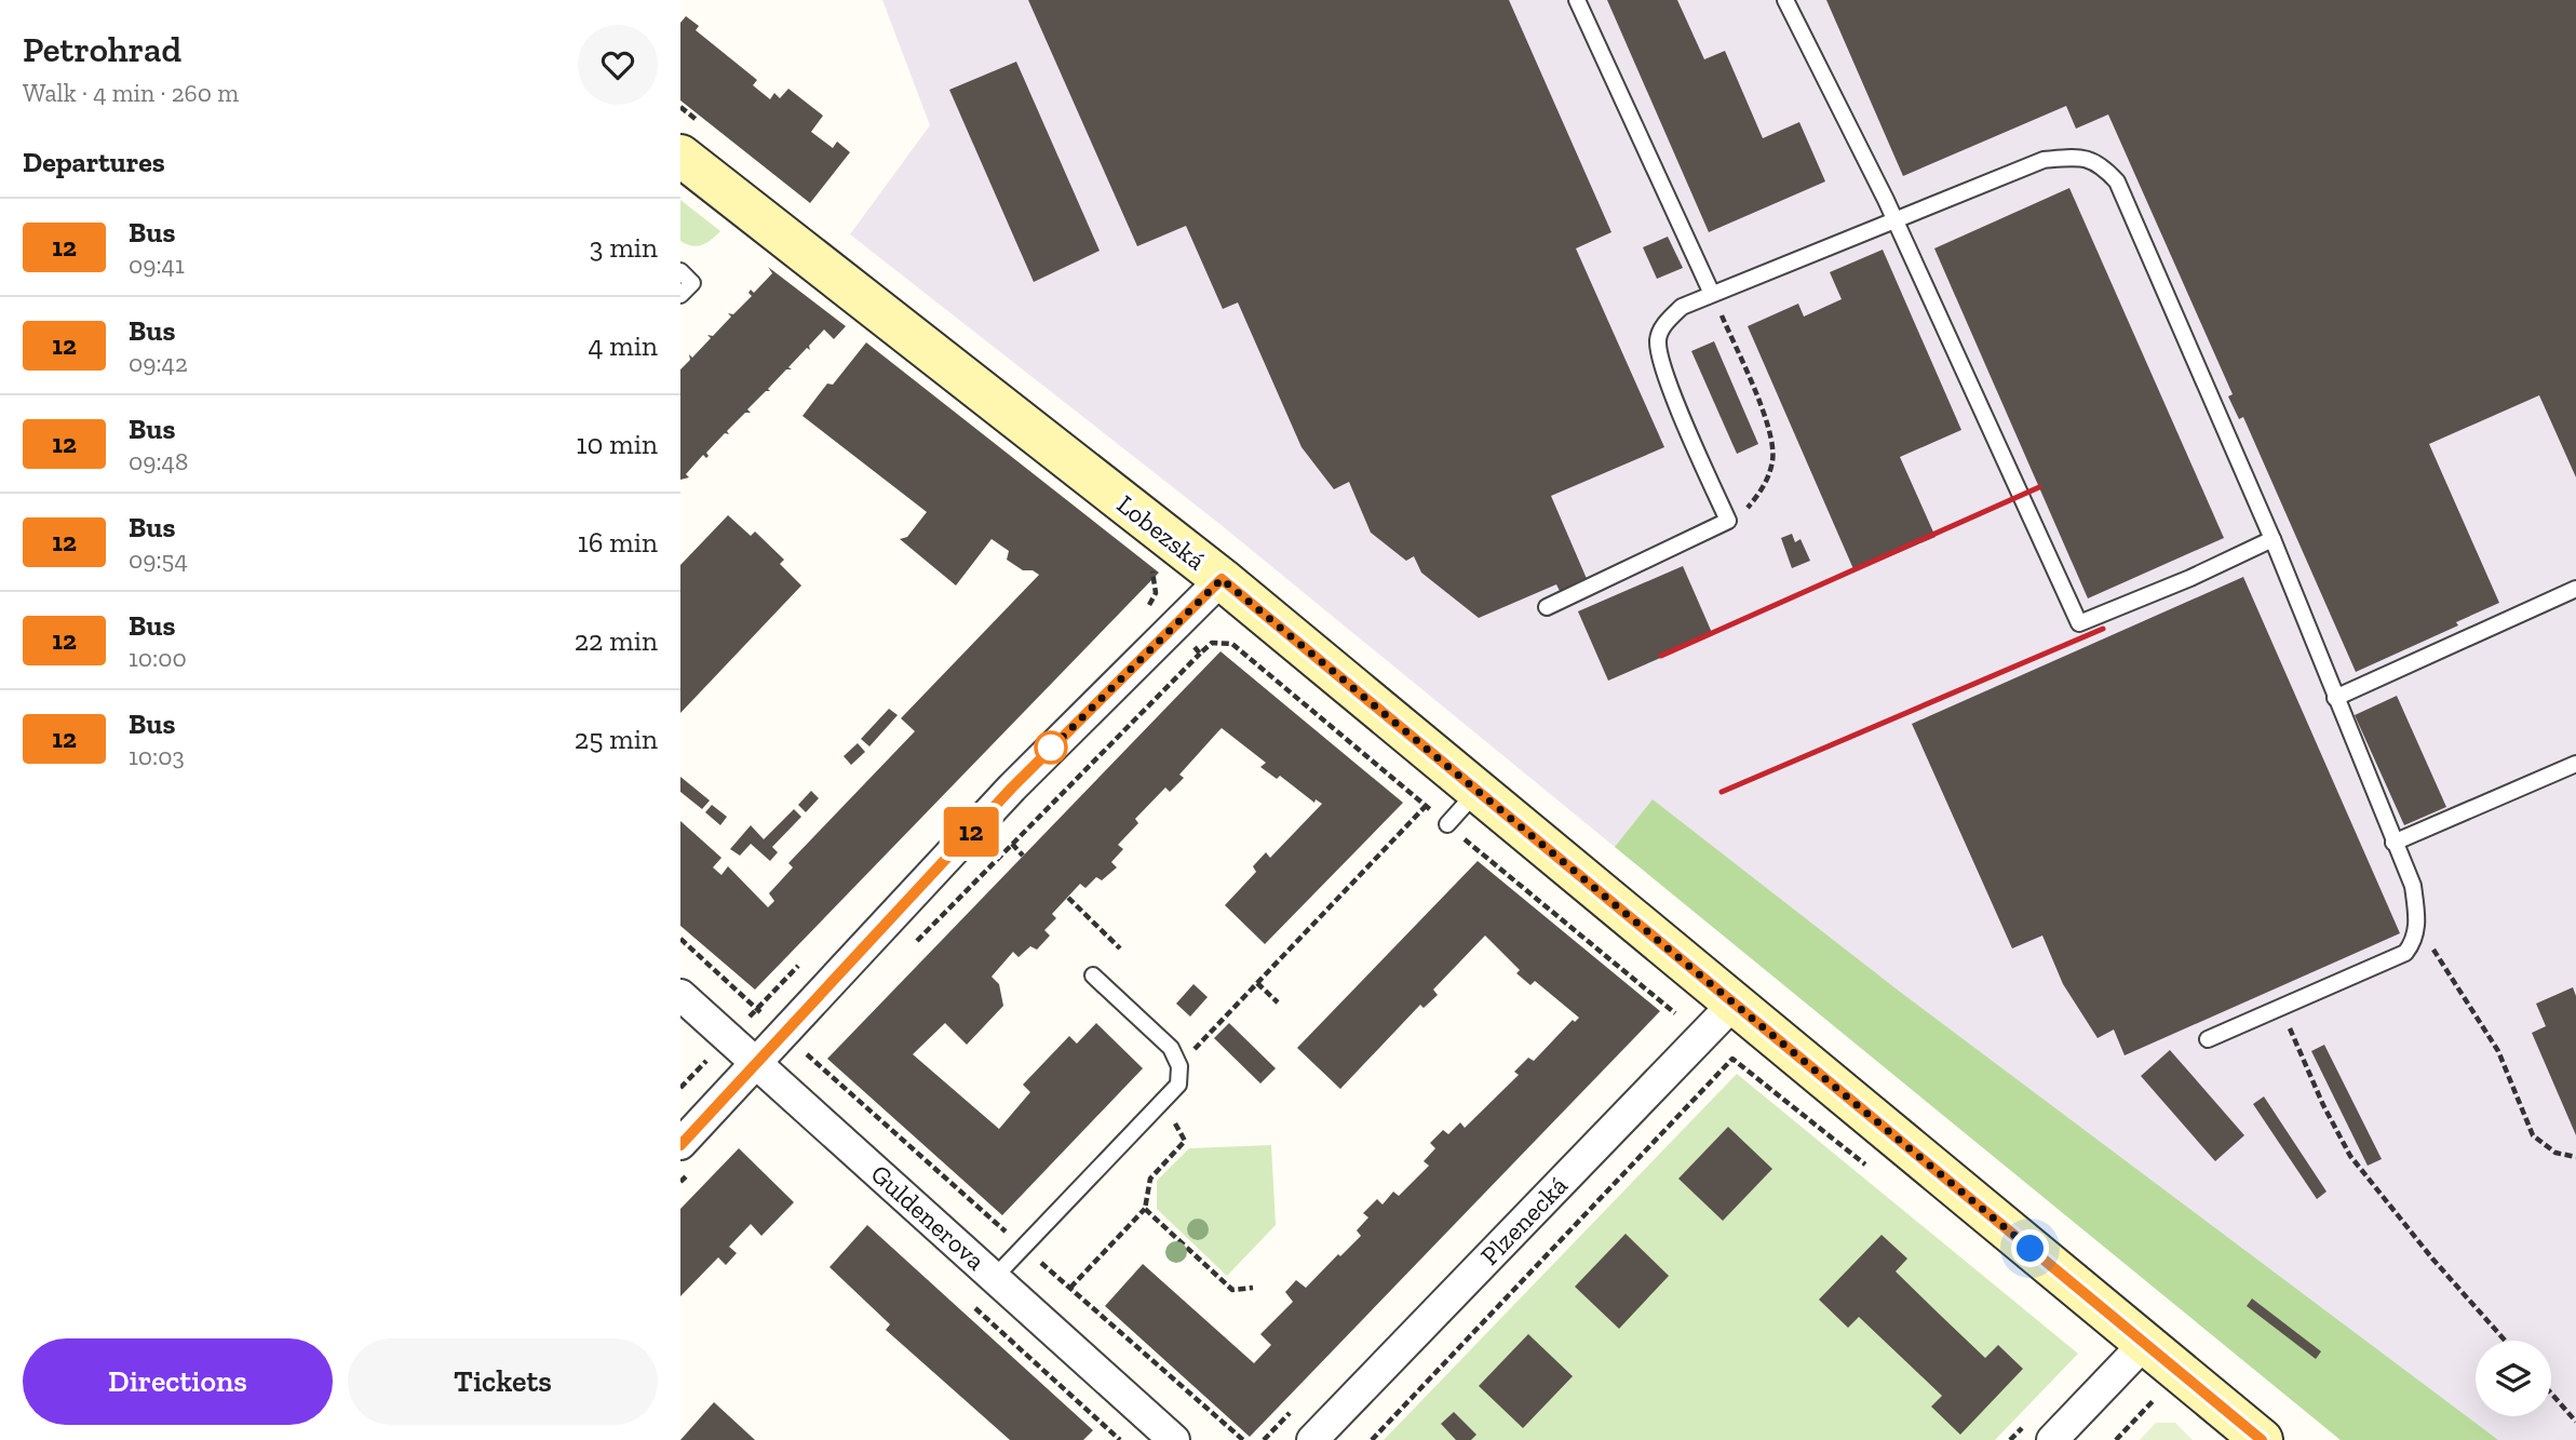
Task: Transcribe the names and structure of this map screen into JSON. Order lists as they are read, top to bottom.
{
  "streets": {
    "street": ["Lobezská", "Guldenerova", "Plzenecká"]
  },
  "crossings": [
    ["Lobezská", "Plzenecká"]
  ],
  "lines": ["bus line 12"],
  "page": {
    "heading": [
      ["Petrohrad", "Walk · 4 min · 260 m"],
      "Departures"
    ],
    "on_map": "12",
    "list": [
      {
        "mark": "12",
        "name": "Bus",
        "note": "09:41",
        "value": "3 min"
      },
      {
        "mark": "12",
        "name": "Bus",
        "note": "09:42",
        "value": "4 min"
      },
      {
        "mark": "12",
        "name": "Bus",
        "note": "09:48",
        "value": "10 min"
      },
      {
        "mark": "12",
        "name": "Bus",
        "note": "09:54",
        "value": "16 min"
      },
      {
        "mark": "12",
        "name": "Bus",
        "note": "10:00",
        "value": "22 min"
      },
      {
        "mark": "12",
        "name": "Bus",
        "note": "10:03",
        "value": "25 min"
      }
    ],
    "buttons": ["Directions", "Tickets"]
  }
}
